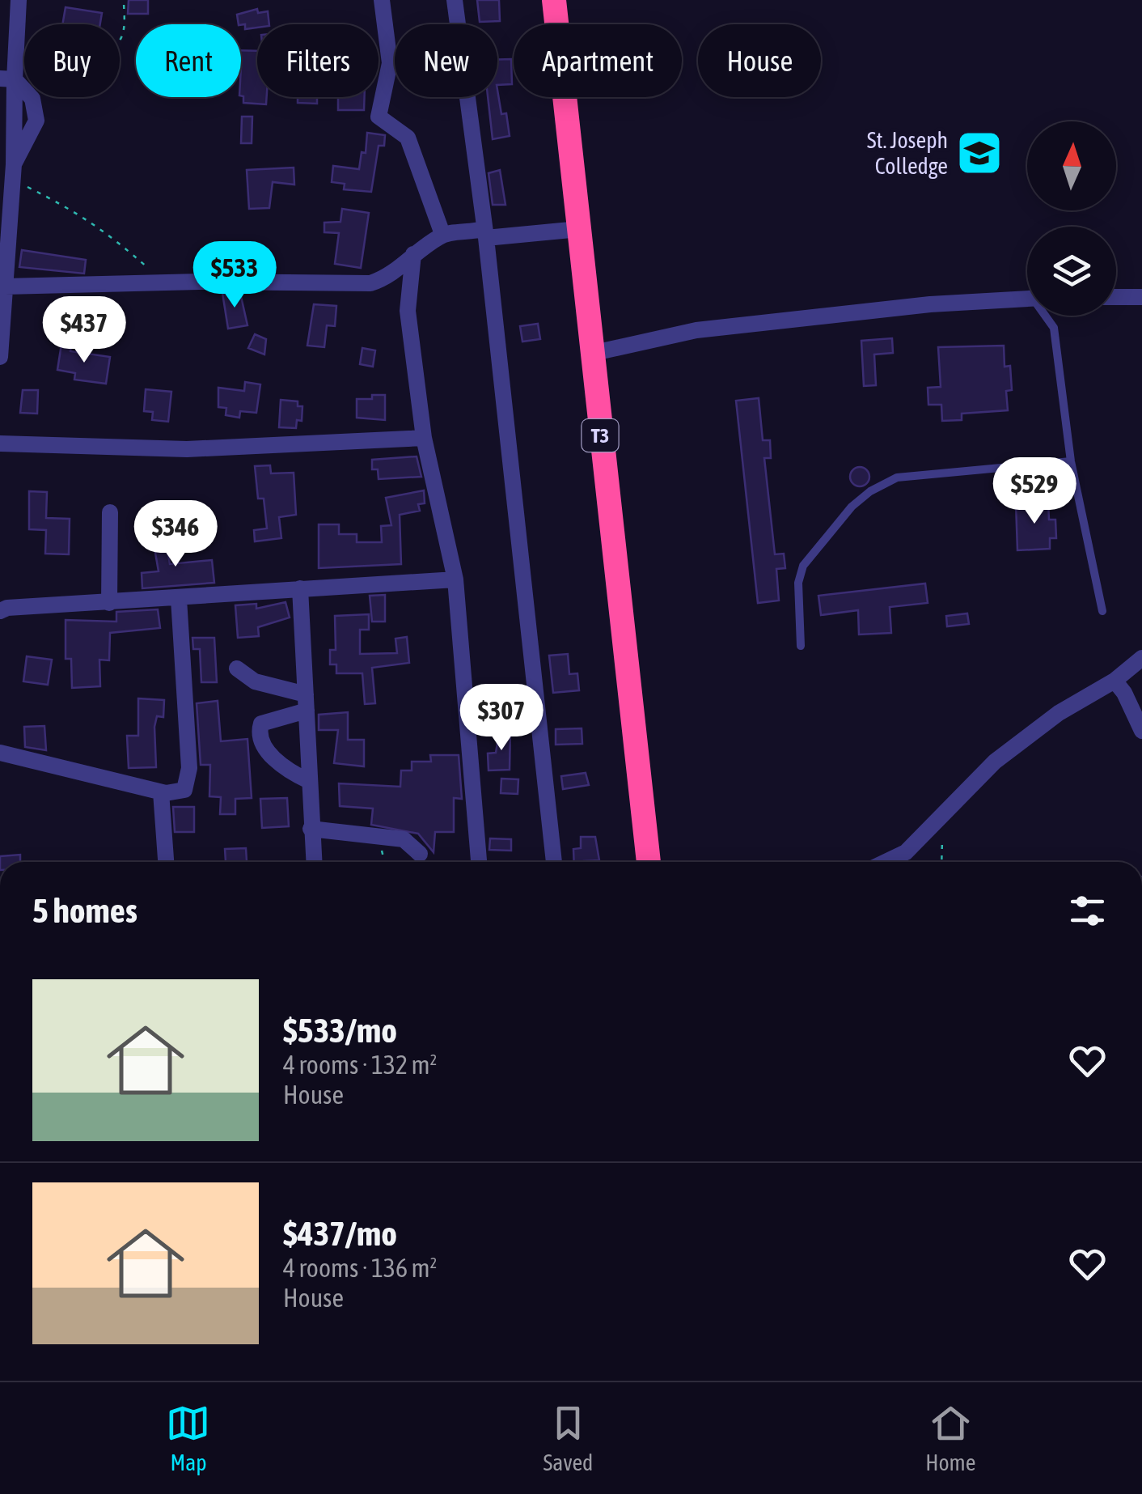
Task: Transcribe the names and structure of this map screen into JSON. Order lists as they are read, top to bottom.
{
  "streets": {
    "highway": ["T3"]
  },
  "places": {
    "school or university": ["St. Joseph Colledge"]
  },
  "north": "top",
  "page": {
    "chip": [
      "Buy",
      "Rent",
      "Filters",
      "New",
      "Apartment",
      "House"
    ],
    "price": [
      "$533",
      "$437",
      "$529",
      "$346",
      "$307"
    ],
    "heading": "5 homes",
    "list": [
      {
        "name": "$533/mo",
        "note": "4 rooms · 132 m² · House"
      },
      {
        "name": "$437/mo",
        "note": "4 rooms · 136 m² · House"
      }
    ],
    "tabs": ["Map", "Saved", "Home"]
  }
}
